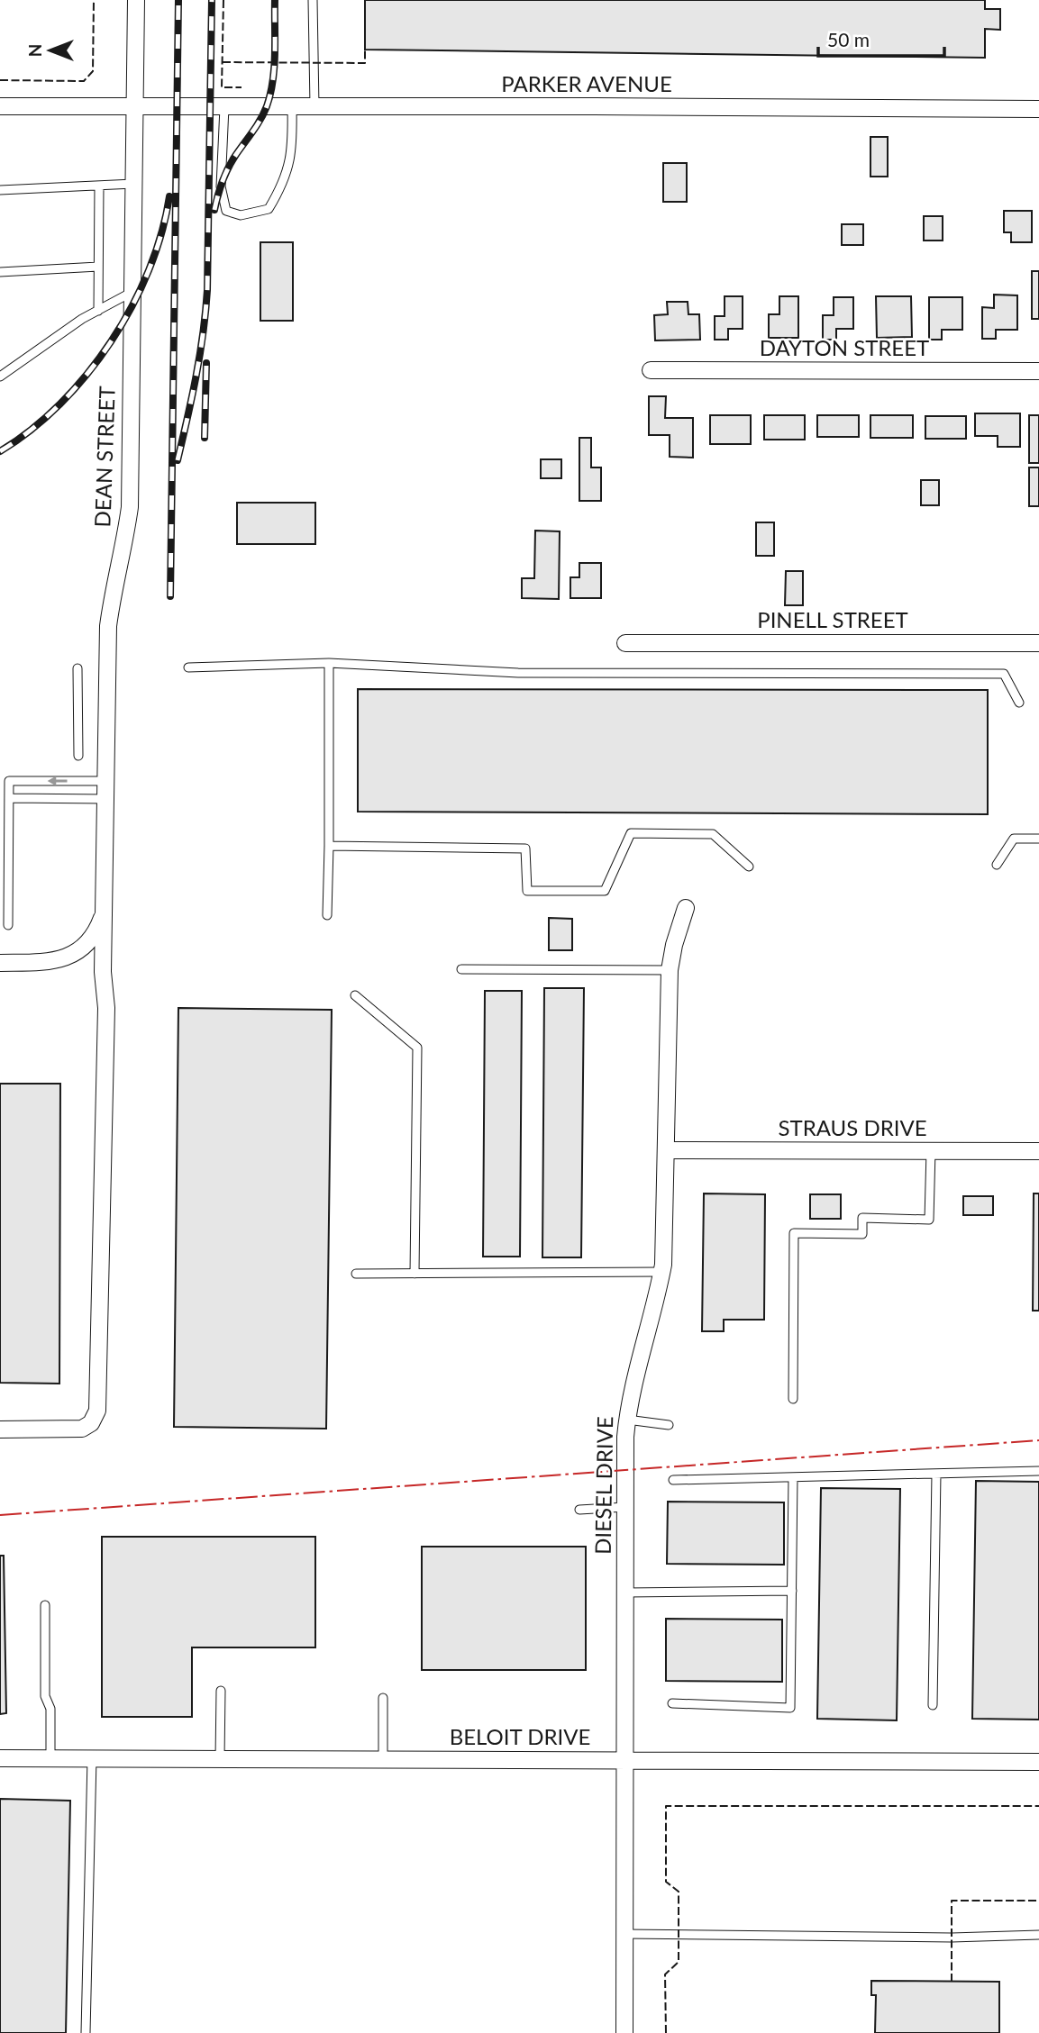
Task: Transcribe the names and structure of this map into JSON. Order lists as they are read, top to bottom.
{
  "streets": {
    "street": [
      "PARKER AVENUE",
      "DAYTON STREET",
      "DEAN STREET",
      "PINELL STREET",
      "STRAUS DRIVE",
      "DIESEL DRIVE",
      "BELOIT DRIVE"
    ]
  },
  "crossings": [
    ["PARKER AVENUE", "DEAN STREET"],
    ["STRAUS DRIVE", "DIESEL DRIVE"],
    ["DIESEL DRIVE", "BELOIT DRIVE"]
  ],
  "scale_bar": "50 m",
  "north": "left"
}
